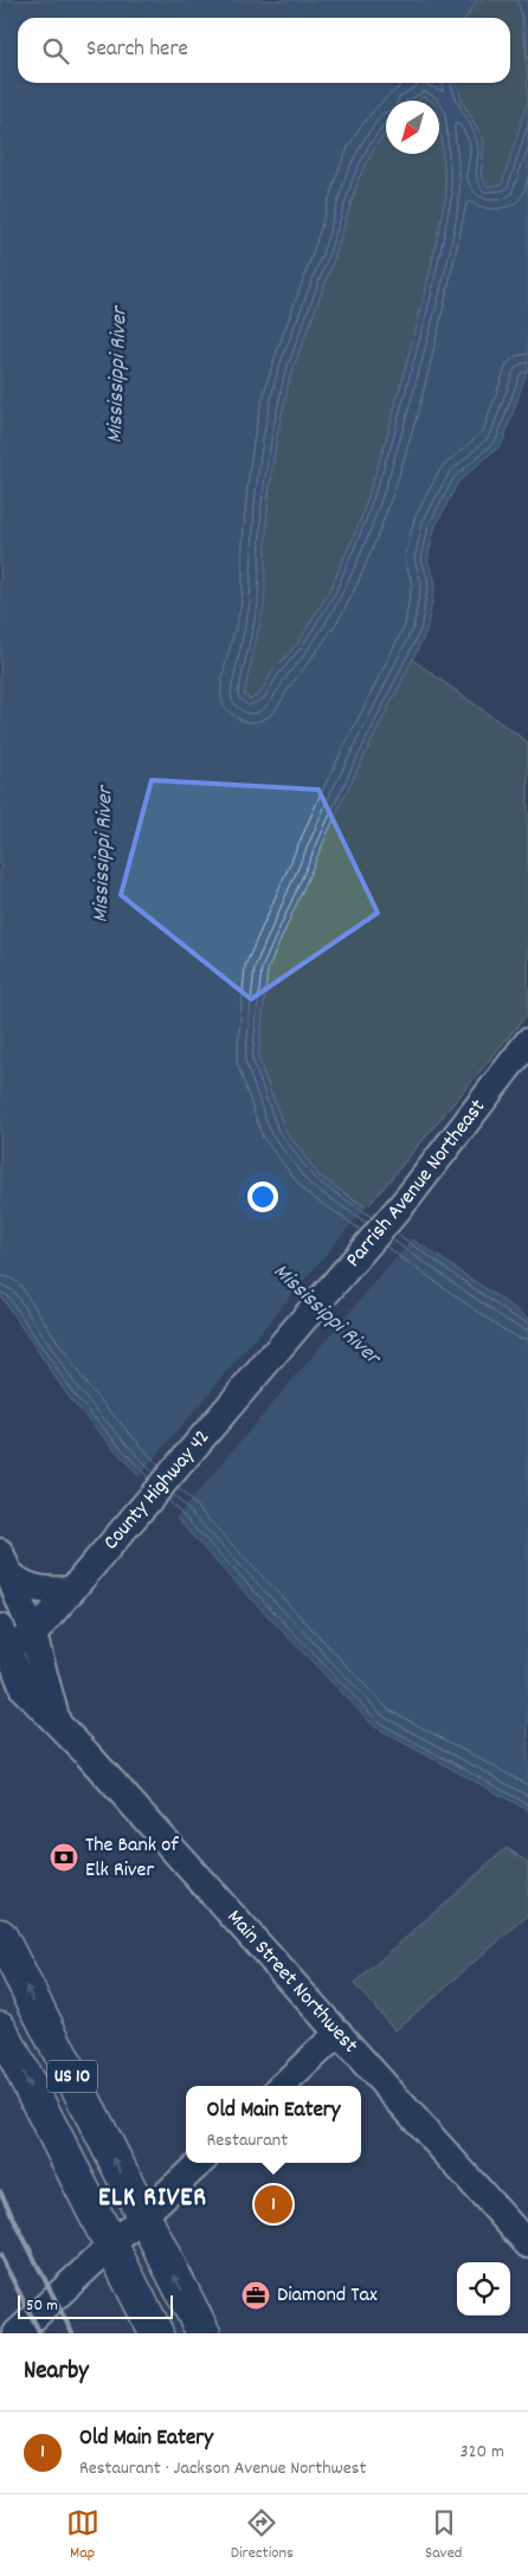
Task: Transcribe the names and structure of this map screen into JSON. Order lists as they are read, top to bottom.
{
  "streets": {
    "highway": ["US 10"],
    "street": ["Parrish Avenue Northeast", "County Highway 42", "Main Street Northwest"]
  },
  "crossings": [
    ["Parrish Avenue Northeast", "County Highway 42"],
    ["County Highway 42", "Main Street Northwest"]
  ],
  "districts": ["ELK RIVER"],
  "water": ["Mississippi River"],
  "places": {
    "bank": ["The Bank of Elk River"],
    "office": ["Diamond Tax"]
  },
  "scale_bar": "50 m",
  "north": "bottom left",
  "page": {
    "search": "Search here",
    "popup": ["Old Main Eatery", "Restaurant"],
    "pins": "1",
    "scale": "50 m",
    "heading": "Nearby",
    "list": [
      {
        "mark": "1",
        "name": "Old Main Eatery",
        "note": "Restaurant · Jackson Avenue Northwest",
        "value": "320 m"
      }
    ],
    "nav": ["Map", "Directions", "Saved"]
  }
}
